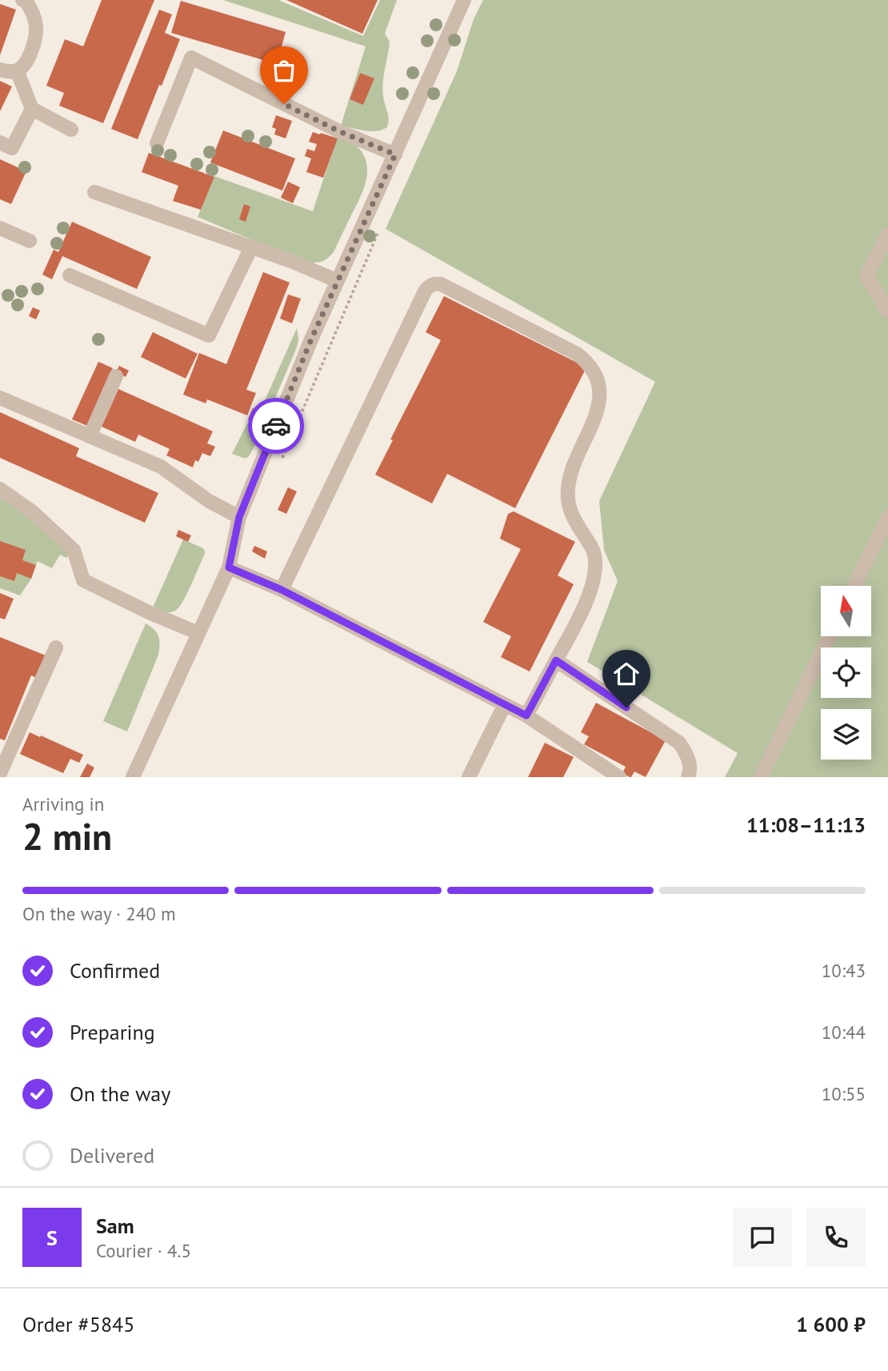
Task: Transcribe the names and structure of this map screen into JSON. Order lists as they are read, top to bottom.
{
  "north": "top",
  "page": {
    "heading": ["2 min", "Arriving in", "11:08–11:13"],
    "panel": [
      "Sam",
      "Courier · 4.5",
      "Order #5845",
      "1 600 ₽"
    ],
    "bar": "On the way · 240 m",
    "list": [
      ["Confirmed", "10:43"],
      ["Preparing", "10:44"],
      ["On the way", "10:55"],
      "Delivered"
    ],
    "round": "S"
  }
}
